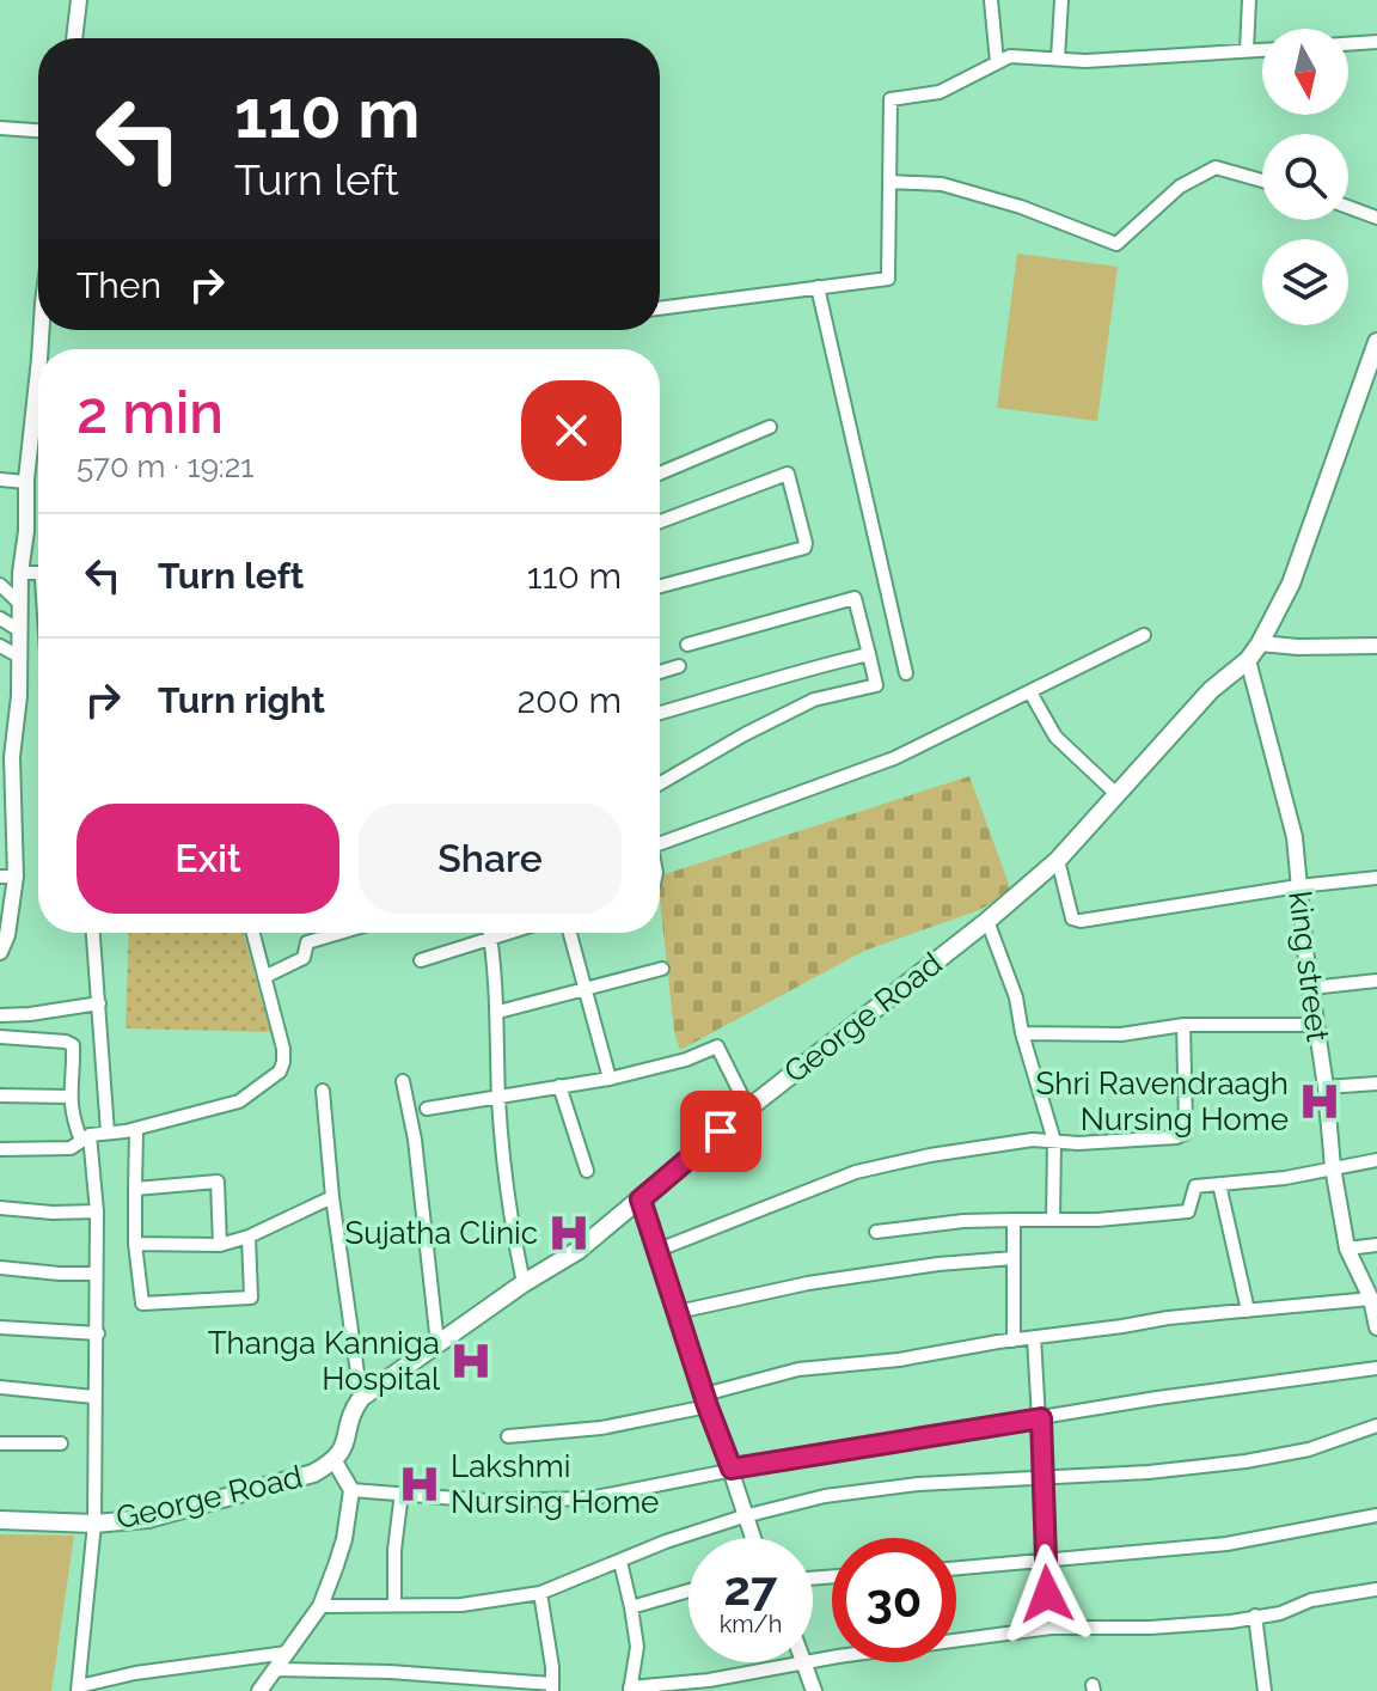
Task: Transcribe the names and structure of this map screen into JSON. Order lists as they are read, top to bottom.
{
  "streets": {
    "main road": ["George Road"],
    "street": ["king street"]
  },
  "crossings": [
    ["king street", "George Road"]
  ],
  "places": {
    "hospital": [
      "Shri Ravendraagh Nursing Home",
      "Sujatha Clinic",
      "Thanga Kanniga Hospital",
      "Lakshmi Nursing Home"
    ]
  },
  "north": "bottom",
  "page": {
    "turn": ["110 m", "Turn left"],
    "then": "Then",
    "heading": ["2 min", "570 m · 19:21"],
    "list": [
      {
        "name": "Turn left",
        "value": "110 m"
      },
      {
        "name": "Turn right",
        "value": "200 m"
      }
    ],
    "buttons": ["Exit", "Share"],
    "speed": "27 km/h",
    "limit": "30"
  }
}
